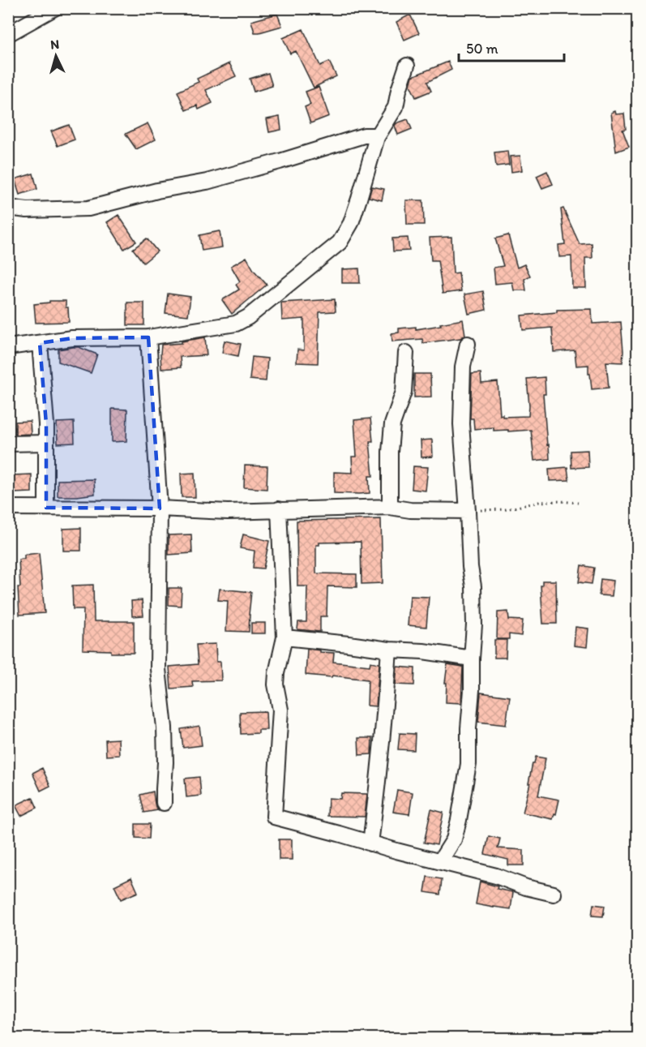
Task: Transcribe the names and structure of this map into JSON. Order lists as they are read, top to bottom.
{
  "scale_bar": "50 m",
  "north": "top"
}
